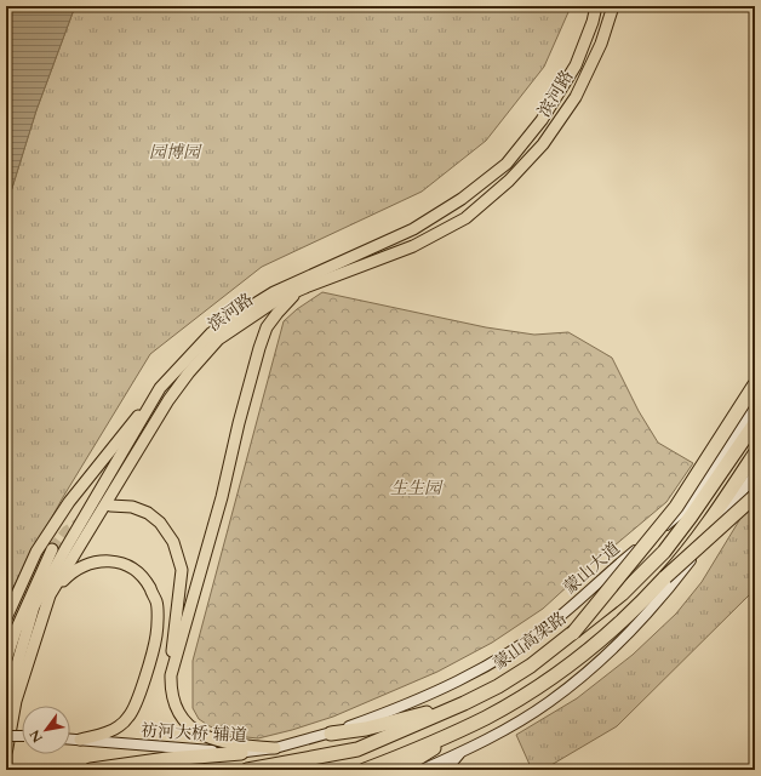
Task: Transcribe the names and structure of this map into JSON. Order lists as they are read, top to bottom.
{
  "streets": {
    "highway": ["蒙山高架路"],
    "main road": ["滨河路", "蒙山大道", "祊河大桥 辅道"]
  },
  "crossings": [
    ["蒙山大道", "祊河大桥 辅道"]
  ],
  "parks": ["园博园", "生生园"],
  "north": "bottom left"
}
